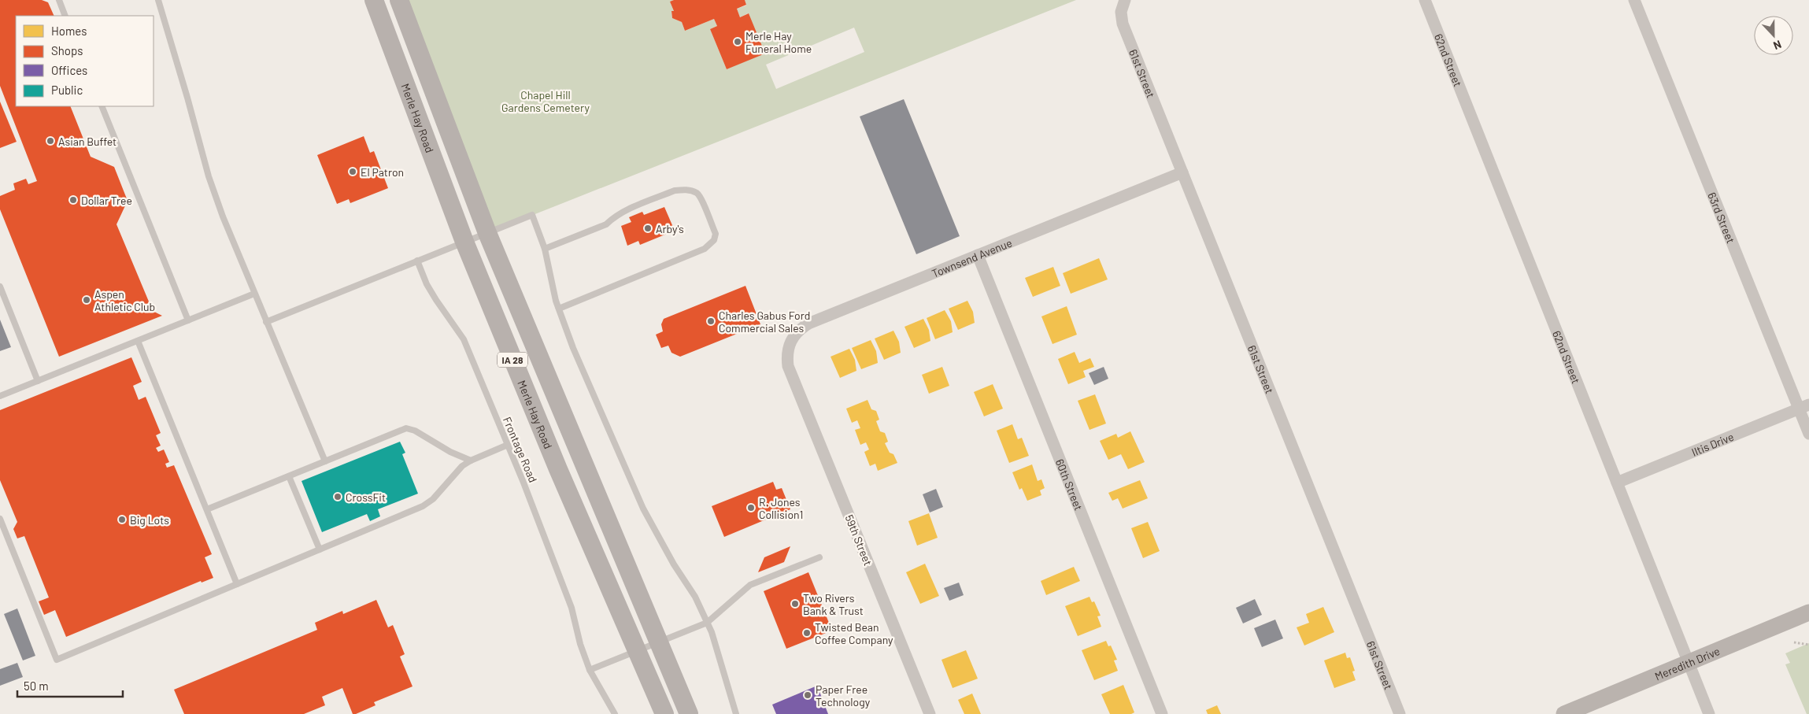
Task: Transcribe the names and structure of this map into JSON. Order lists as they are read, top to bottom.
{
  "streets": {
    "main road": ["Merle Hay Road", "IA 28", "Meredith Drive"],
    "street": [
      "62nd Street",
      "61st Street",
      "63rd Street",
      "Townsend Avenue",
      "Iltis Drive",
      "60th Street",
      "59th Street"
    ],
    "lane": ["Frontage Road"]
  },
  "crossings": [
    ["62nd Street", "Iltis Drive"],
    ["62nd Street", "Meredith Drive"],
    ["61st Street", "Townsend Avenue"],
    ["63rd Street", "Iltis Drive"],
    ["Townsend Avenue", "60th Street"],
    ["Townsend Avenue", "59th Street"]
  ],
  "parks": ["Chapel Hill Gardens Cemetery"],
  "places": [
    "Merle Hay Funeral Home",
    "Asian Buffet",
    "El Patron",
    "Dollar Tree",
    "Arby's",
    "Aspen Athletic Club",
    "Charles Gabus Ford Commercial Sales",
    "CrossFit",
    "R. Jones Collision1",
    "Big Lots",
    "Two Rivers Bank & Trust",
    "Twisted Bean Coffee Company",
    "Paper Free Technology"
  ],
  "legend": [
    "Homes",
    "Shops",
    "Offices",
    "Public"
  ],
  "scale_bar": "50 m",
  "north": "bottom"
}
